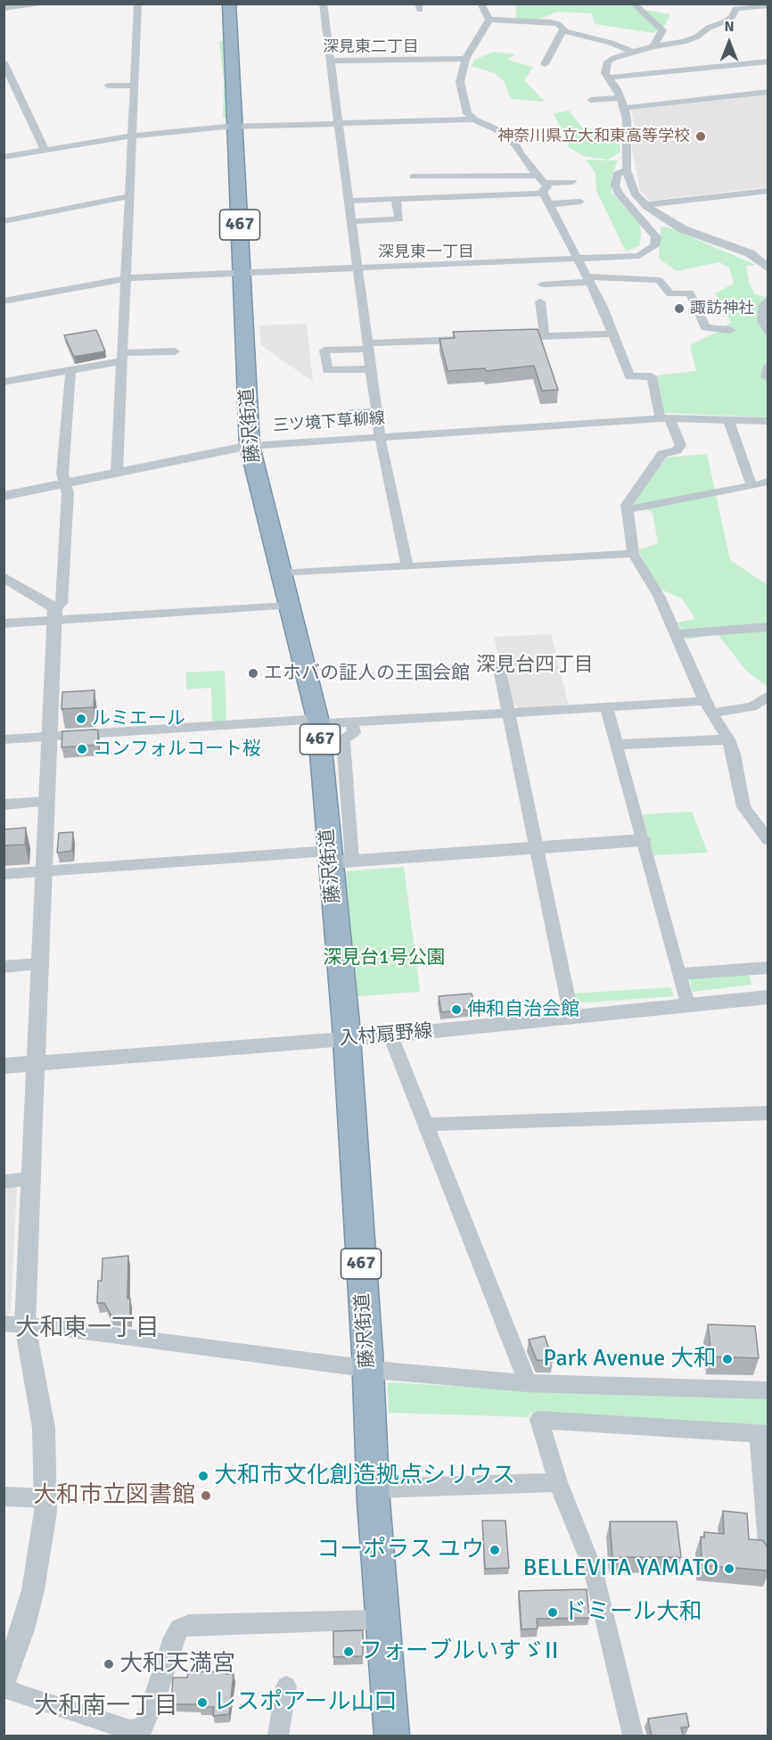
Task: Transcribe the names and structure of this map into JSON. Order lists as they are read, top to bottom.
{
  "streets": {
    "highway": ["467", "藤沢街道"],
    "street": ["三ツ境下草柳線", "入村扇野線"]
  },
  "crossings": [
    ["三ツ境下草柳線", "藤沢街道"],
    ["藤沢街道", "入村扇野線"]
  ],
  "districts": [
    "深見東二丁目",
    "深見東一丁目",
    "深見台四丁目",
    "大和東一丁目",
    "大和南一丁目"
  ],
  "parks": ["深見台1号公園"],
  "places": [
    "神奈川県立大和東高等学校",
    "諏訪神社",
    "エホバの証人の王国会館",
    "ルミエール",
    "コンフォルコート桜",
    "伸和自治会館",
    "Park Avenue 大和",
    "大和市文化創造拠点シリウス",
    "大和市立図書館",
    "コーポラス ユウ",
    "BELLEVITA YAMATO",
    "ドミール大和",
    "フォーブルいすゞII",
    "大和天満宮",
    "レスポアール山口"
  ],
  "north": "top"
}
